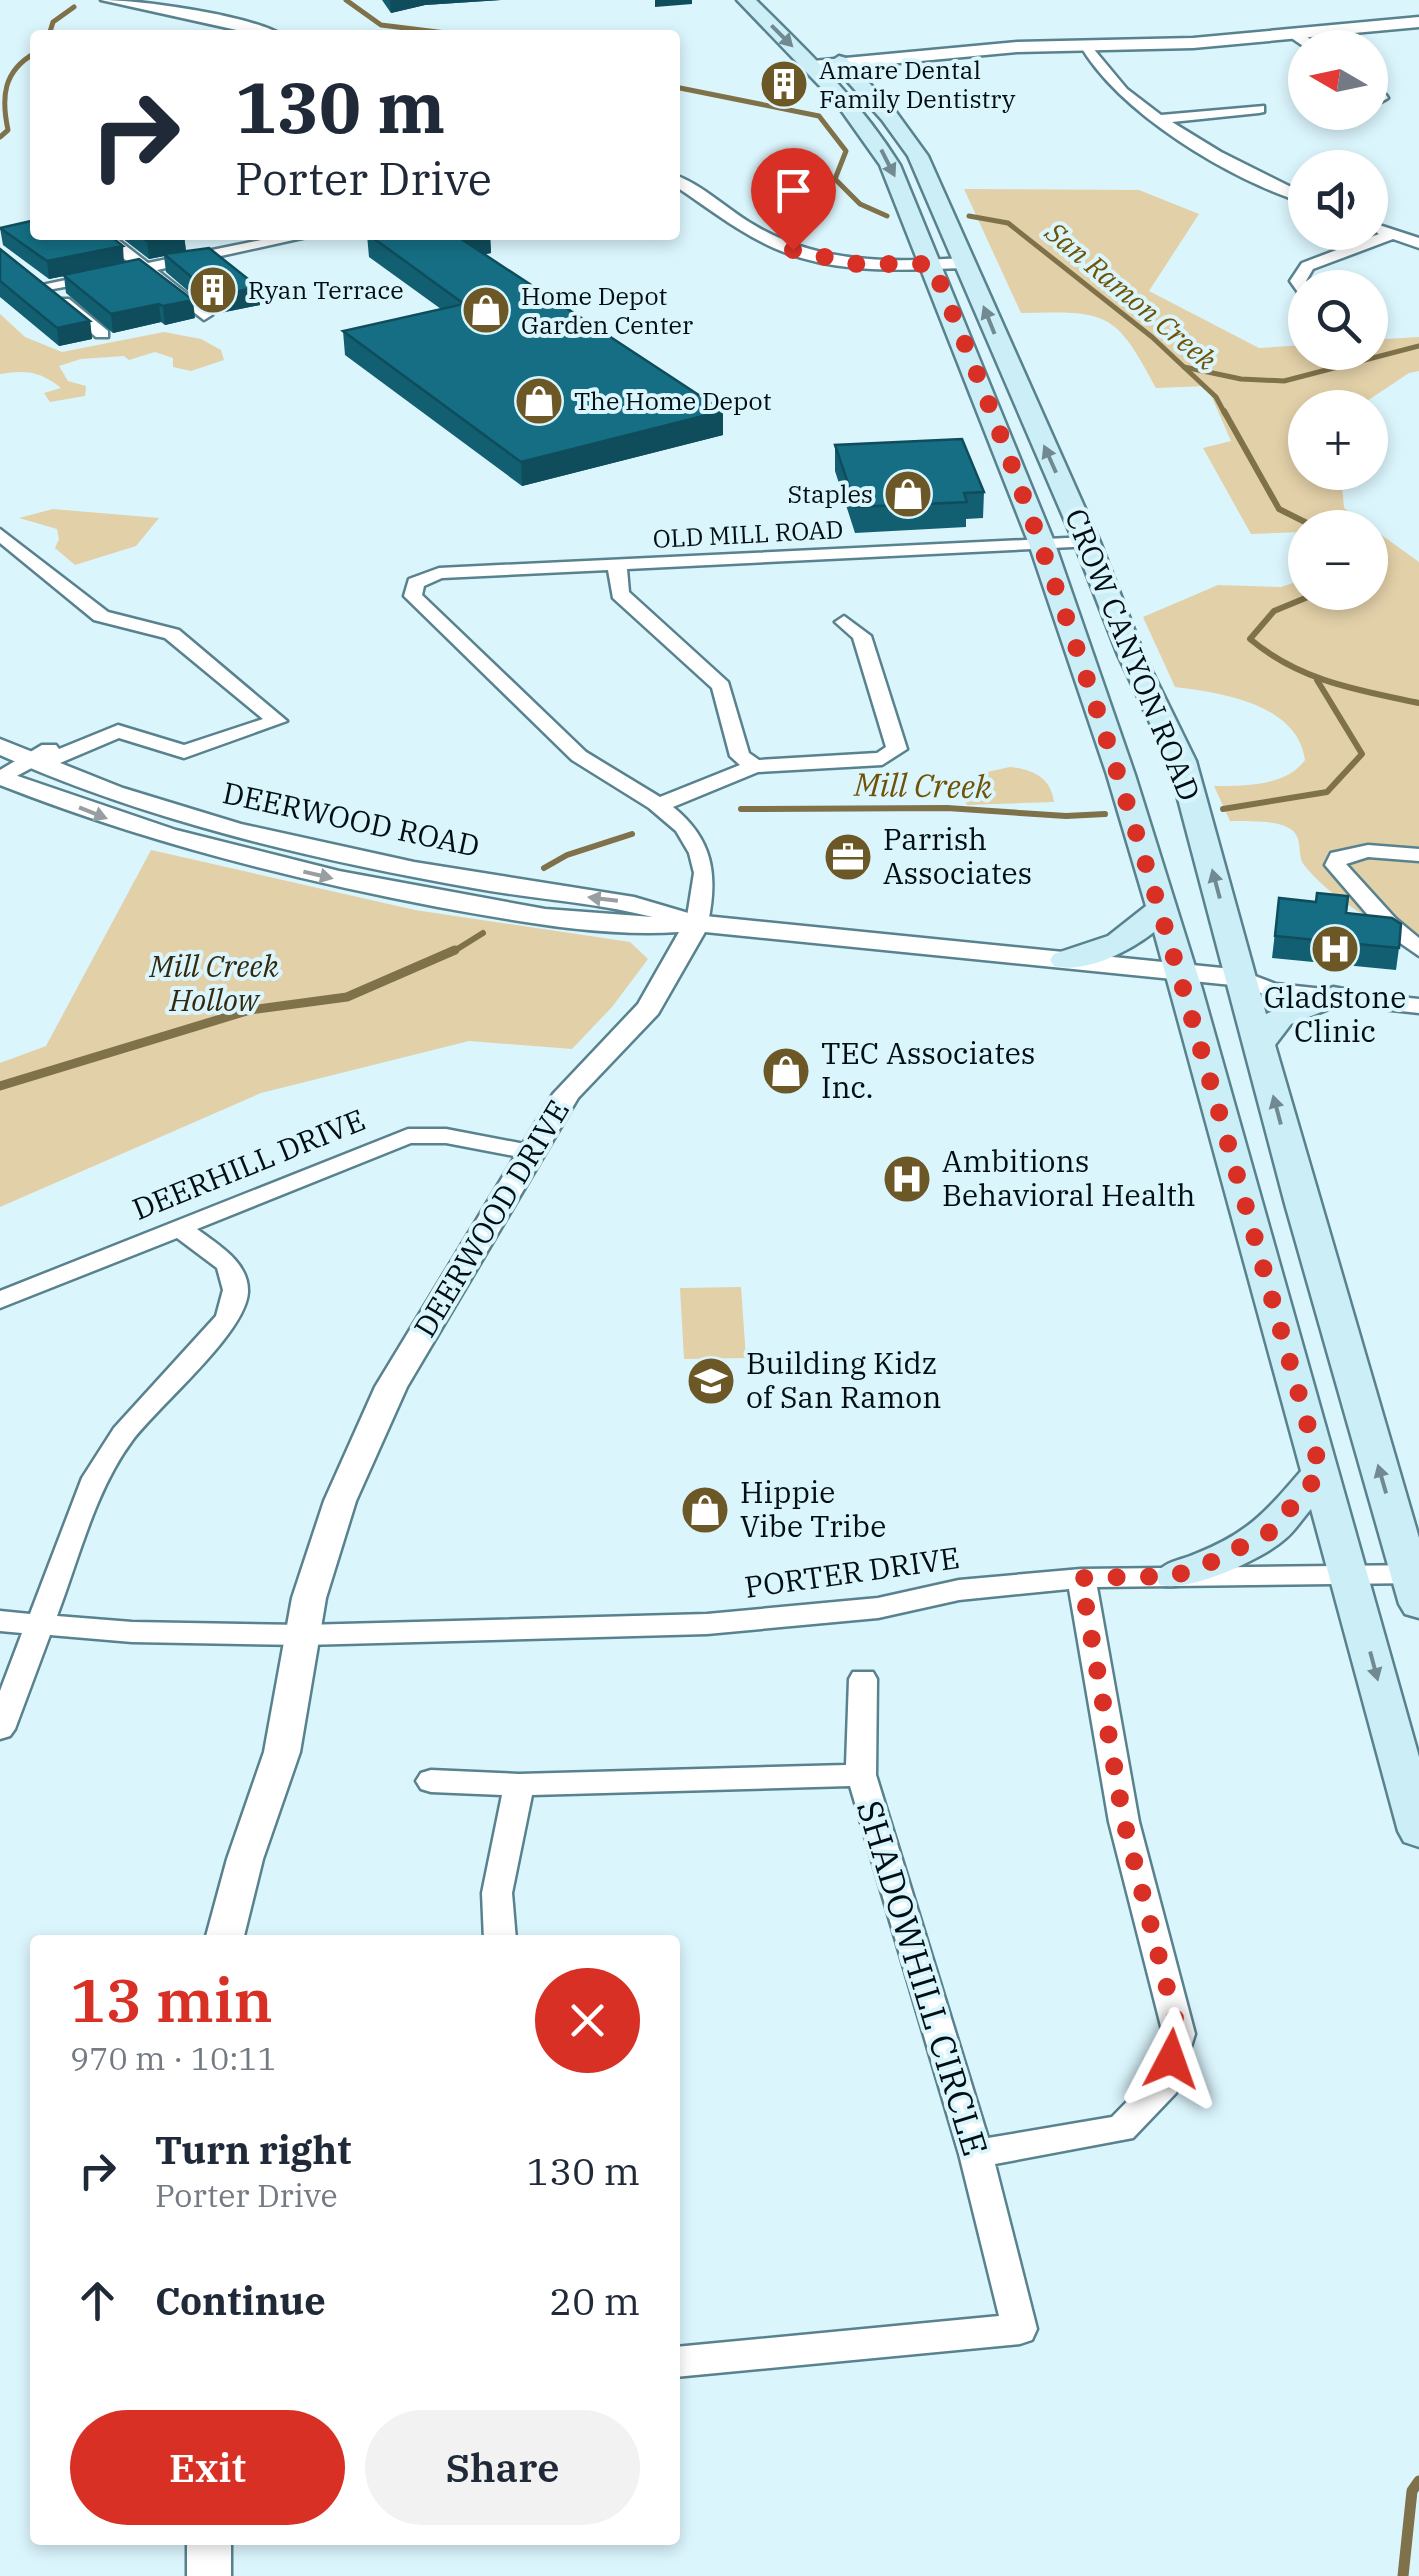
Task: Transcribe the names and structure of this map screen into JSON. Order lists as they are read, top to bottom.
{
  "streets": {
    "main road": ["CROW CANYON ROAD"],
    "street": [
      "OLD MILL ROAD",
      "DEERWOOD ROAD",
      "DEERHILL DRIVE",
      "DEERWOOD DRIVE",
      "PORTER DRIVE",
      "SHADOWHILL CIRCLE"
    ]
  },
  "crossings": [
    ["OLD MILL ROAD", "CROW CANYON ROAD"],
    ["OLD MILL ROAD", "DEERWOOD DRIVE"],
    ["CROW CANYON ROAD", "DEERWOOD ROAD"],
    ["CROW CANYON ROAD", "PORTER DRIVE"],
    ["DEERWOOD ROAD", "DEERWOOD DRIVE"],
    ["DEERHILL DRIVE", "DEERWOOD DRIVE"],
    ["DEERWOOD DRIVE", "PORTER DRIVE"]
  ],
  "water": ["San Ramon Creek", "Mill Creek"],
  "parks": ["Mill Creek Hollow"],
  "places": {
    "building": ["Amare Dental Family Dentistry", "Ryan Terrace"],
    "shop": [
      "Home Depot Garden Center",
      "The Home Depot",
      "Staples",
      "TEC Associates Inc.",
      "Hippie Vibe Tribe"
    ],
    "office": ["Parrish Associates"],
    "hospital": ["Gladstone Clinic", "Ambitions Behavioral Health"],
    "school or university": ["Building Kidz of San Ramon"]
  },
  "north": "left",
  "page": {
    "map_buttons": ["+", "−"],
    "turn": ["130 m", "Porter Drive"],
    "heading": ["13 min", "970 m · 10:11"],
    "list": [
      {
        "name": "Turn right",
        "note": "Porter Drive",
        "value": "130 m"
      },
      {
        "name": "Continue",
        "value": "20 m"
      }
    ],
    "buttons": ["Exit", "Share"]
  }
}
